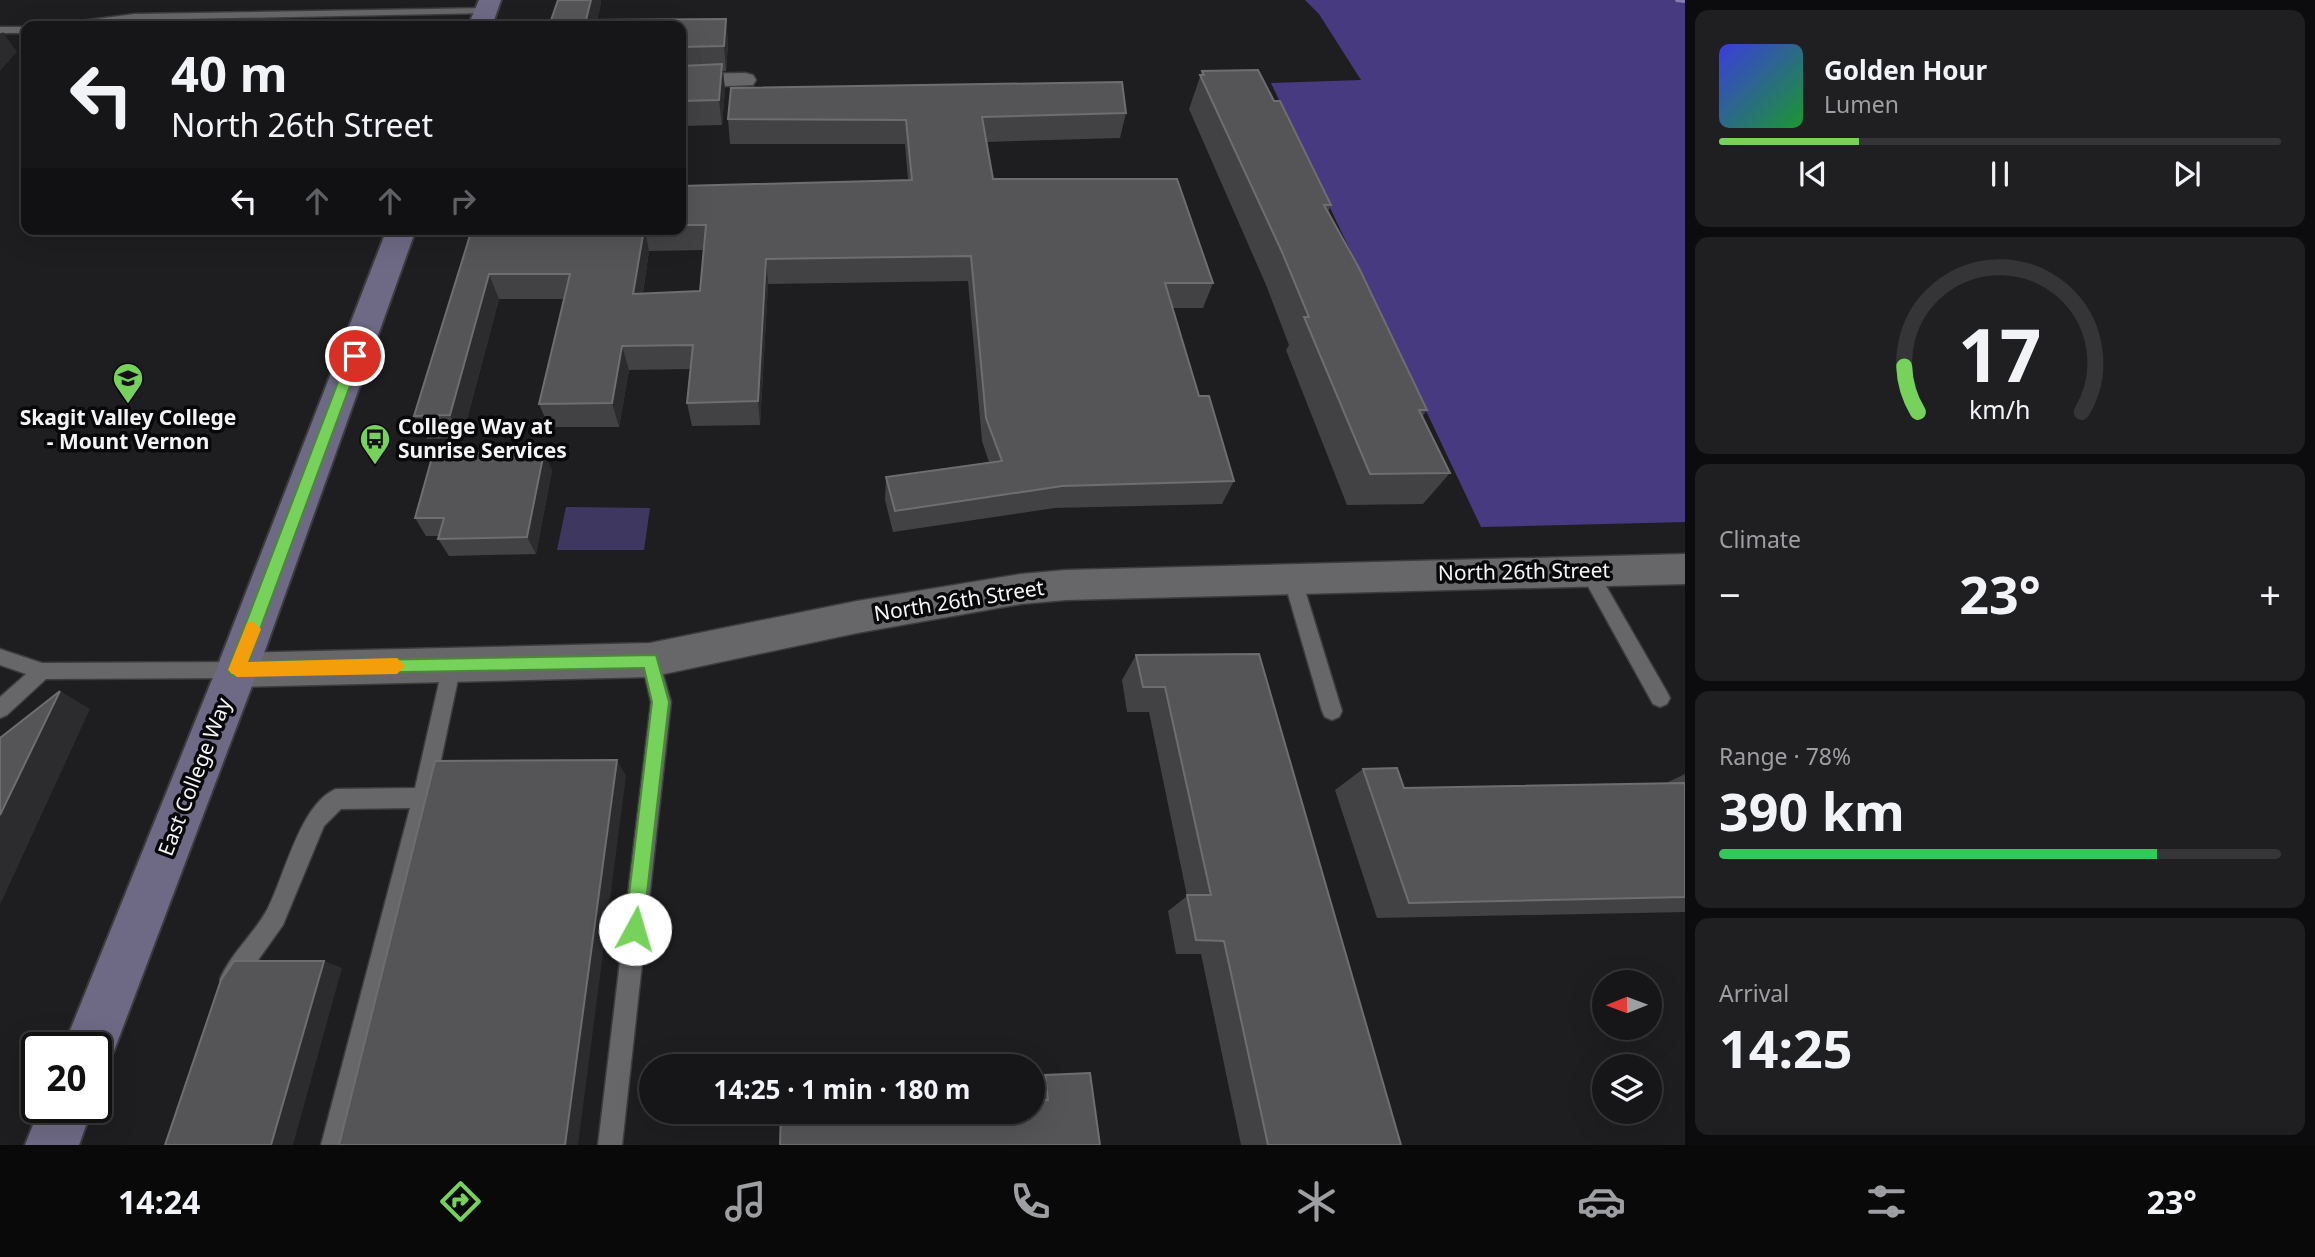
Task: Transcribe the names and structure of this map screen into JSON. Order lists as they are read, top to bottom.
{
  "streets": {
    "main road": ["East College Way"],
    "street": ["North 26th Street"]
  },
  "crossings": [
    ["North 26th Street", "East College Way"]
  ],
  "places": {
    "school or university": ["Skagit Valley College - Mount Vernon"],
    "bus stop": ["College Way at Sunrise Services"]
  },
  "north": "left",
  "page": {
    "turn": ["40 m", "North 26th Street"],
    "song": ["Golden Hour", "Lumen"],
    "tile": [
      "Climate",
      ["Range · 78%", "390 km"],
      ["Arrival", "14:25"]
    ],
    "heat": ["−", "23°", "+"],
    "limit": "20",
    "trip": "14:25 · 1 min · 180 m",
    "tabs": ["14:24", "23°"],
    "gauge": ["17", "km/h"]
  }
}
